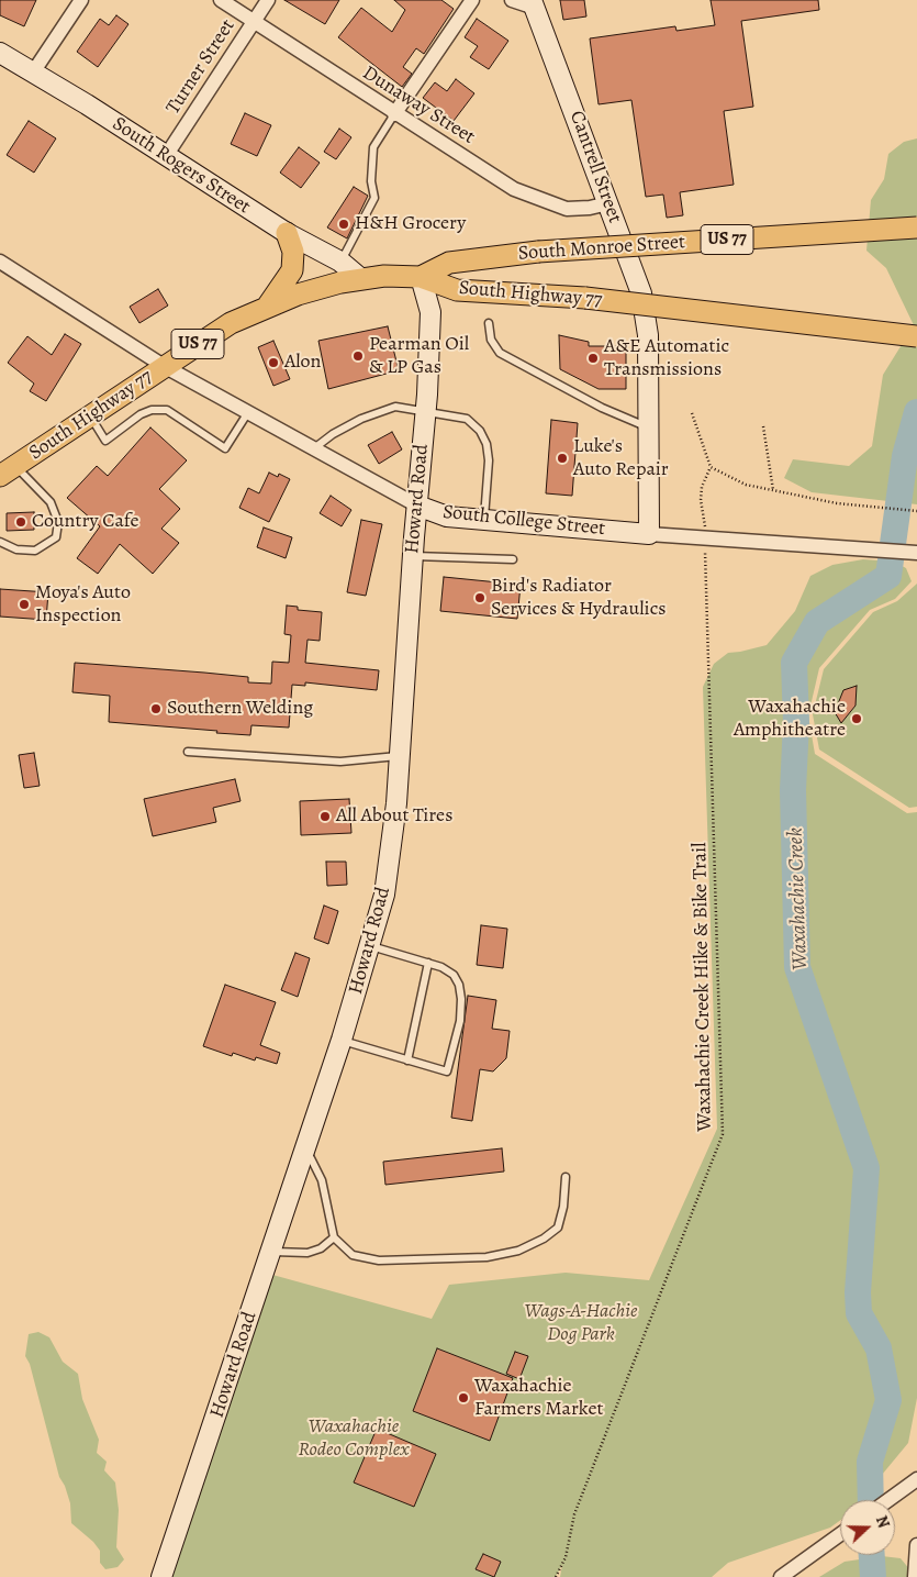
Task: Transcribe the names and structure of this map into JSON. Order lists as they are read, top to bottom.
{
  "streets": {
    "main road": [
      "South Rogers Street",
      "Cantrell Street",
      "US 77",
      "South Monroe Street",
      "South Highway 77",
      "Howard Road",
      "South College Street"
    ],
    "street": ["Turner Street", "Dunaway Street"],
    "path": ["Waxahachie Creek Hike & Bike Trail"]
  },
  "crossings": [
    ["Turner Street", "Dunaway Street"],
    ["Turner Street", "South Rogers Street"],
    ["Dunaway Street", "Cantrell Street"],
    ["South Rogers Street", "South Highway 77"],
    ["Cantrell Street", "South College Street"],
    ["South Monroe Street", "South Highway 77"],
    ["South Monroe Street", "Howard Road"],
    ["South Highway 77", "Howard Road"],
    ["South Highway 77", "South College Street"],
    ["Howard Road", "South College Street"],
    ["South College Street", "Waxahachie Creek Hike & Bike Trail"]
  ],
  "water": ["Waxahachie Creek"],
  "parks": ["Wags-A-Hachie Dog Park", "Waxahachie Rodeo Complex"],
  "places": [
    "H&H Grocery",
    "Pearman Oil & LP Gas",
    "A&E Automatic Transmissions",
    "Alon",
    "Luke's Auto Repair",
    "Country Cafe",
    "Bird's Radiator Services & Hydraulics",
    "Moya's Auto Inspection",
    "Southern Welding",
    "Waxahachie Amphitheatre",
    "All About Tires",
    "Waxahachie Farmers Market"
  ],
  "north": "right"
}
